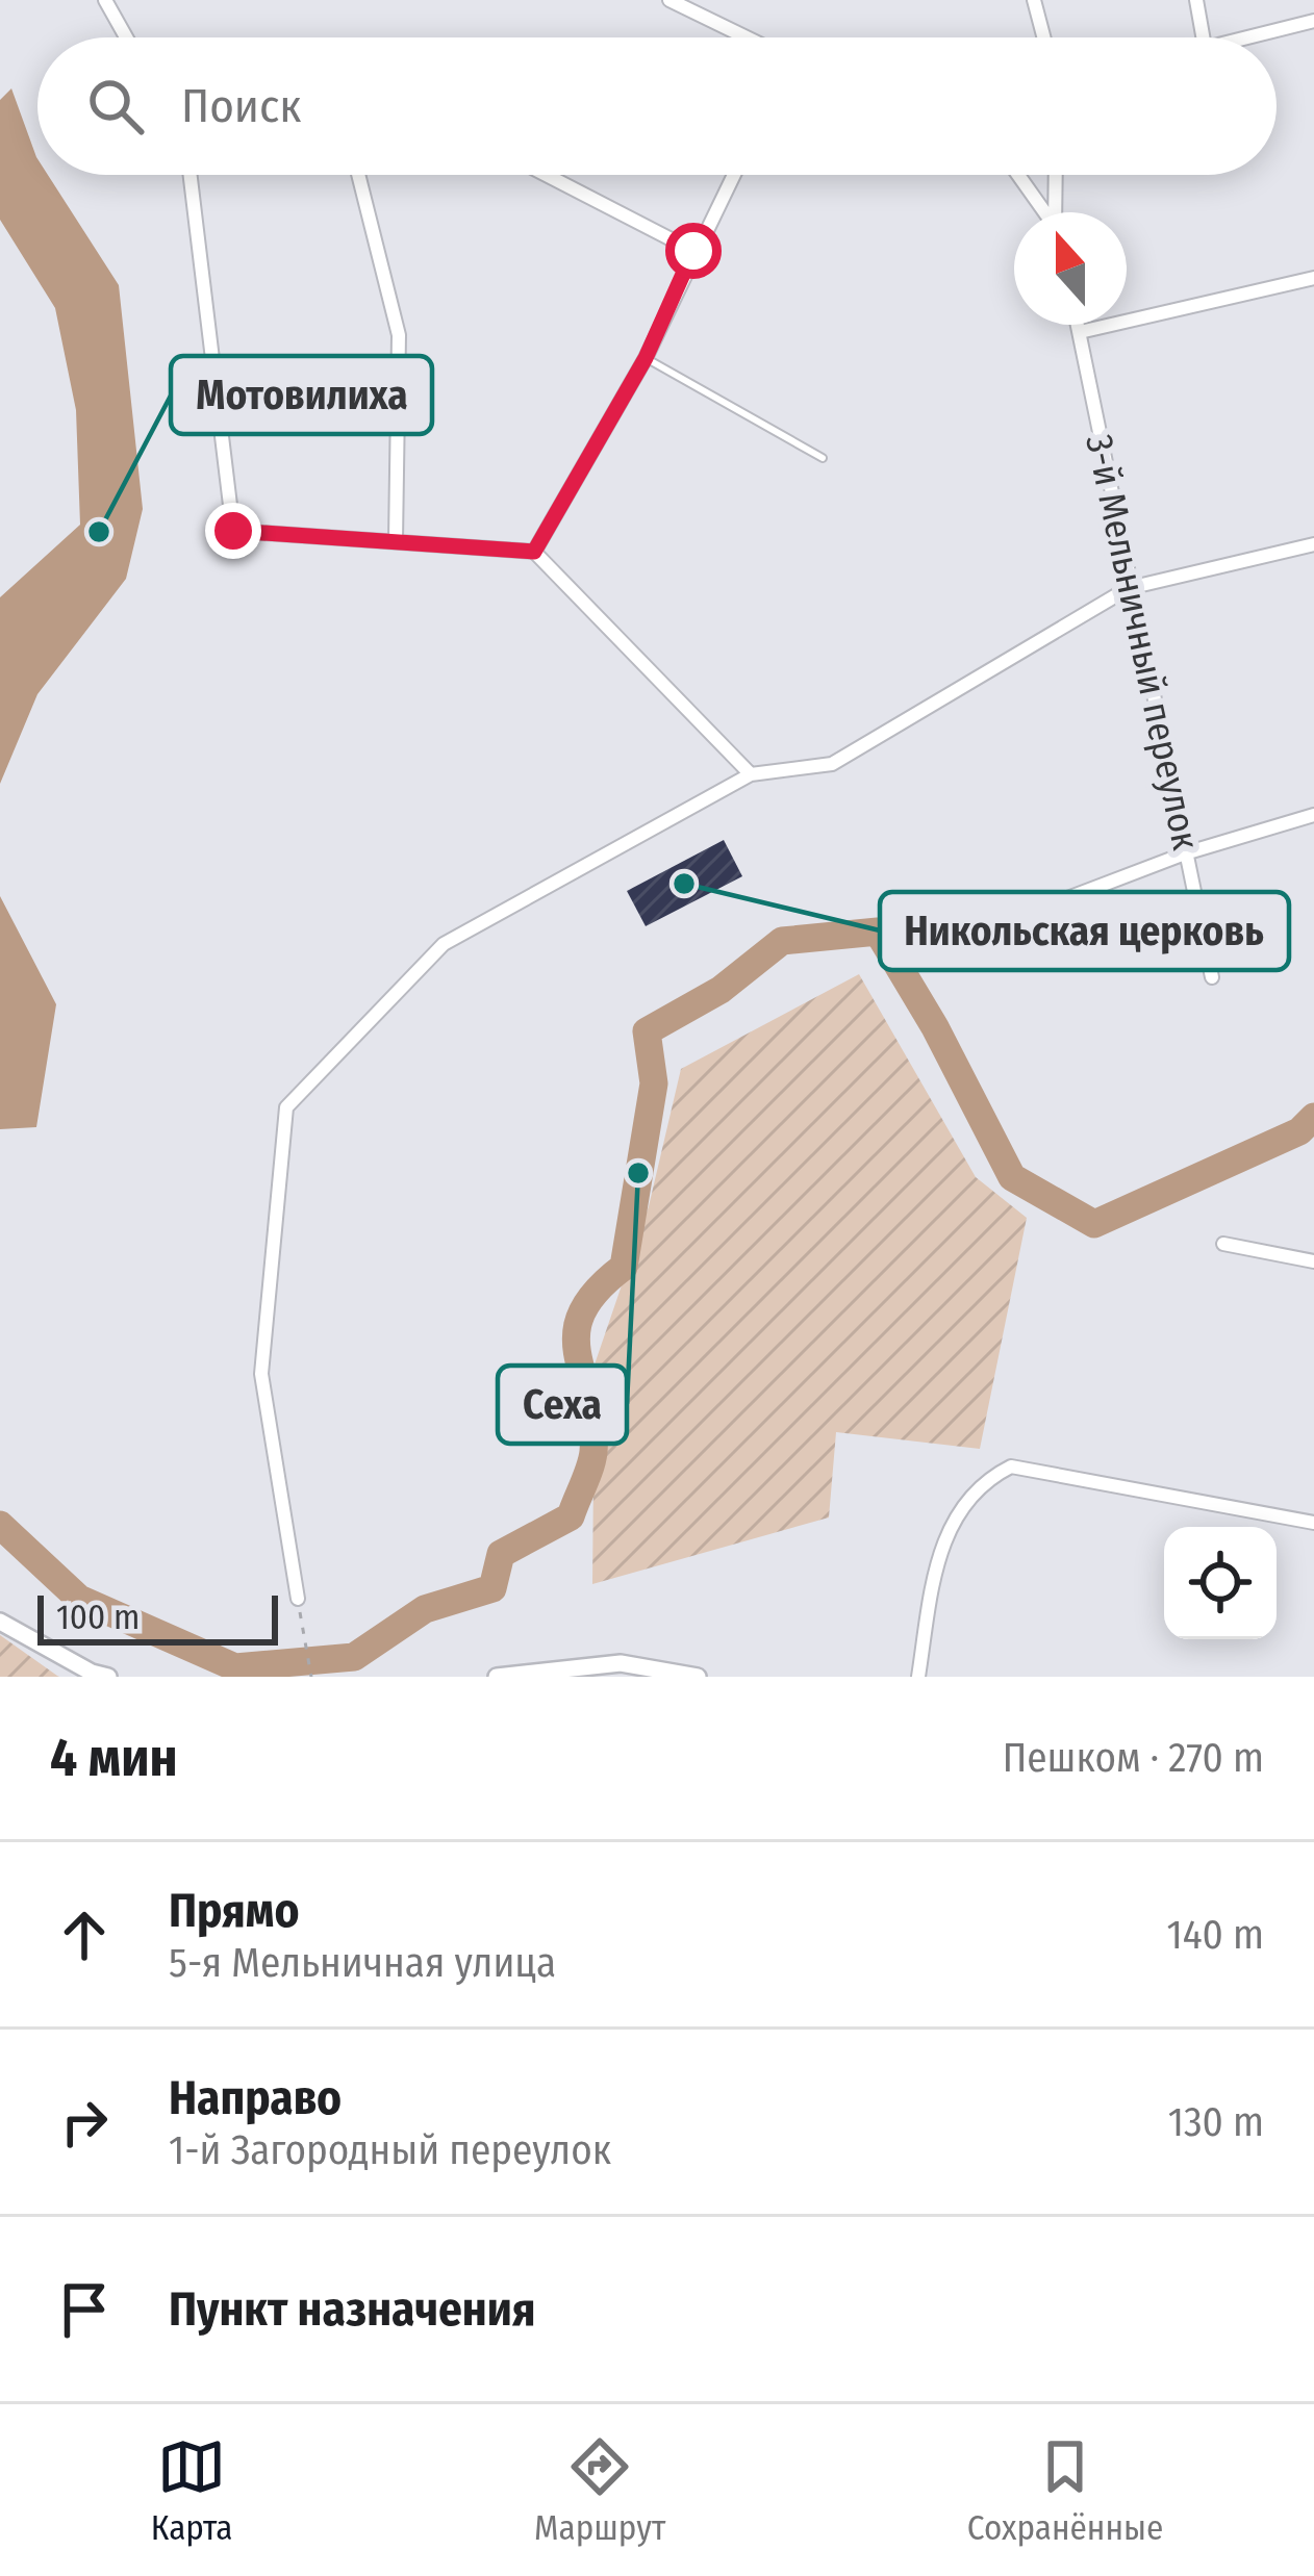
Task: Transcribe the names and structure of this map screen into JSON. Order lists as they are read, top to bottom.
{
  "streets": {
    "street": ["3-й Мельничный переулок"]
  },
  "places": ["Мотовилиха", "Никольская церковь", "Сеха"],
  "scale_bar": "100 m",
  "north": "top",
  "page": {
    "search": "Поиск",
    "scale": "100 m",
    "heading": ["4 мин", "Пешком · 270 m"],
    "list": [
      ["Прямо", "5-я Мельничная улица", "140 m"],
      ["Направо", "1-й Загородный переулок", "130 m"],
      "Пункт назначения"
    ],
    "nav": ["Карта", "Маршрут", "Сохранённые"]
  }
}
